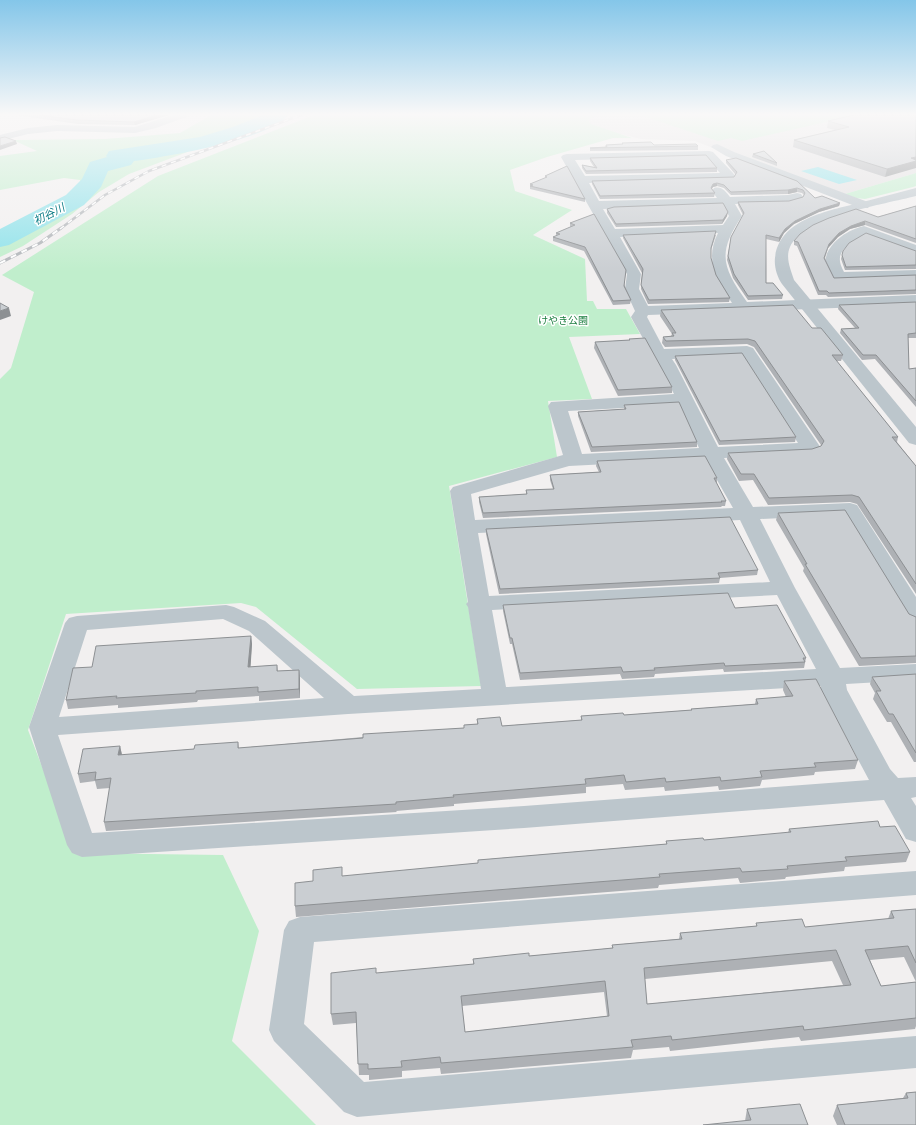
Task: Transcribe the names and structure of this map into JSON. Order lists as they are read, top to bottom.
{
  "water": ["初谷川"],
  "parks": ["けやき公園"]
}
